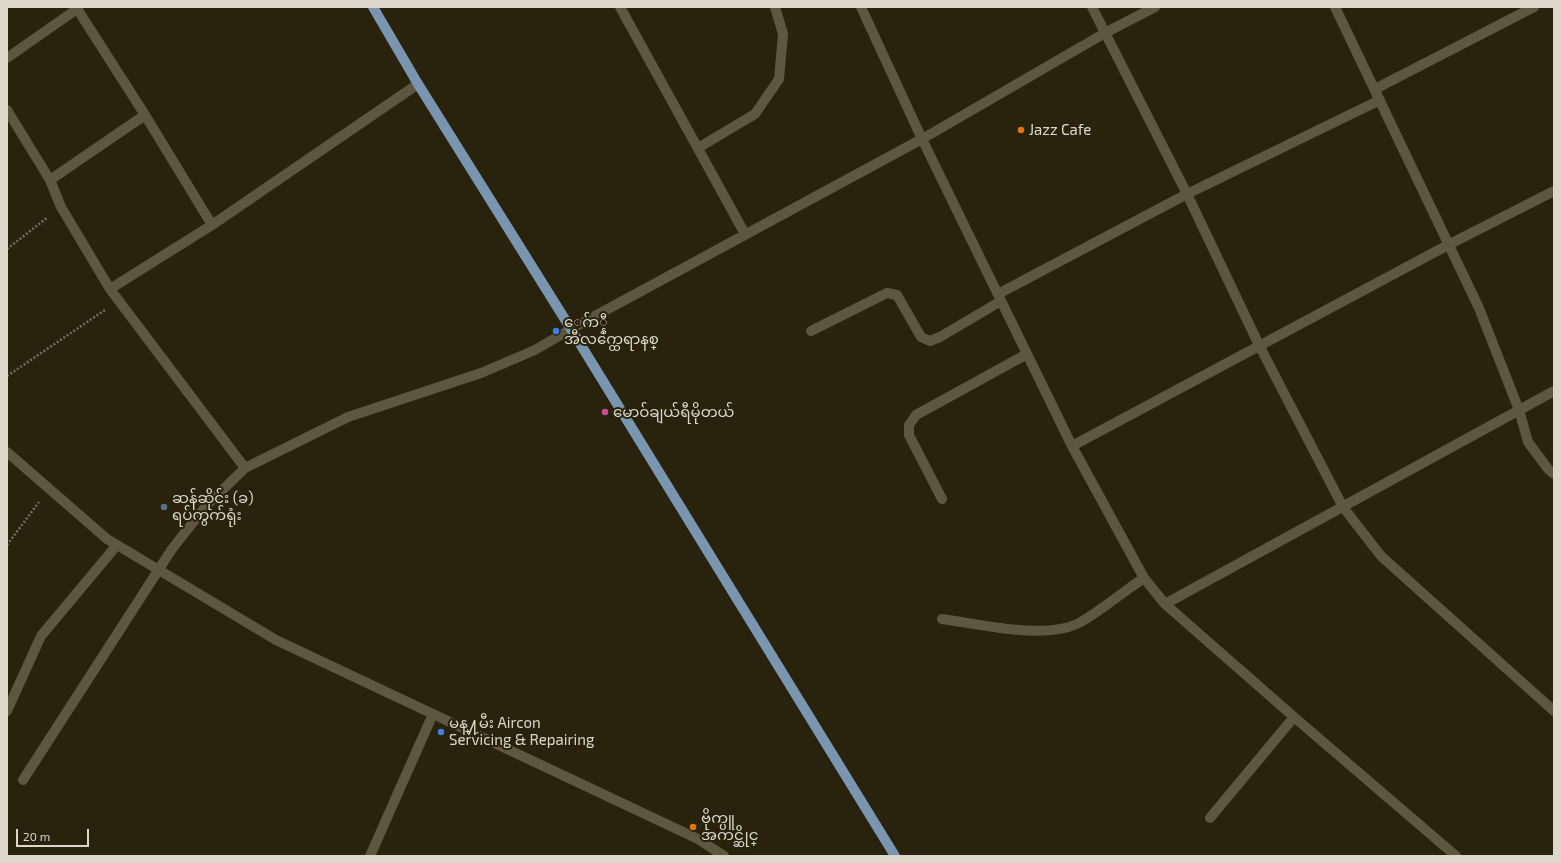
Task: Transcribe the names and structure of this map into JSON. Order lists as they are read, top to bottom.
{
  "places": [
    "Jazz Cafe",
    "ေဂ်ာ္နီ အီလက္ထေရာနစ္",
    "မောဝ်ချယ်ရီမိုတယ်",
    "ဆန်ဆိုင်း (ခ) ရပ်ကွက်ရုံး",
    "မန္႔မီး Aircon Servicing & Repairing",
    "ဗိုက္ပူ အကင္ဆိုင္"
  ],
  "scale_bar": "20 m"
}
